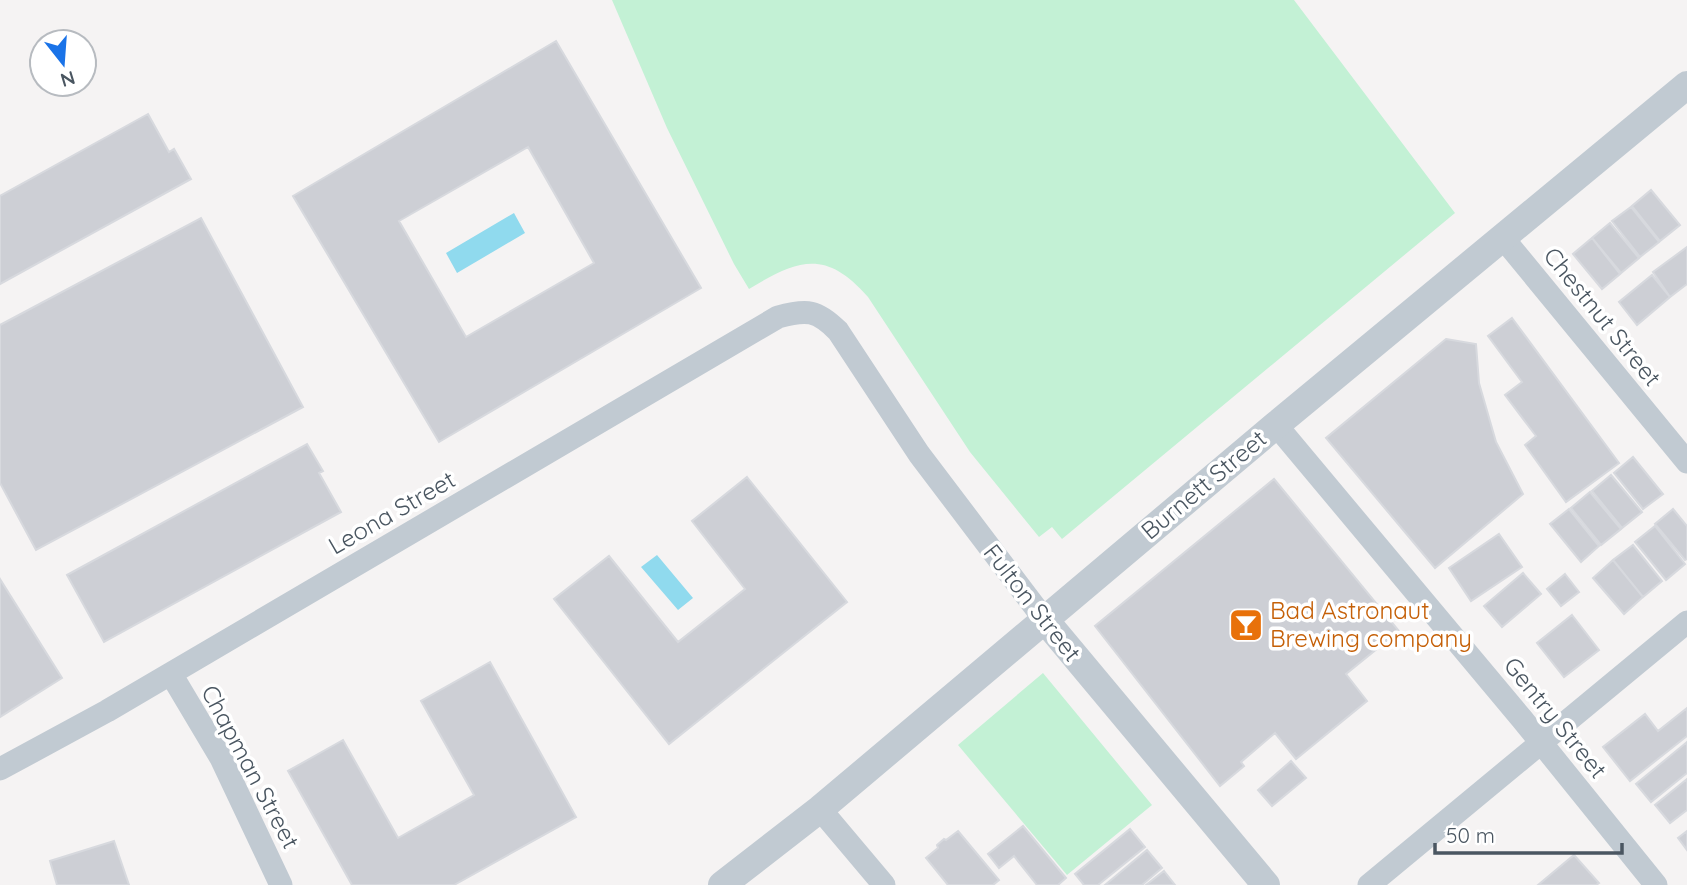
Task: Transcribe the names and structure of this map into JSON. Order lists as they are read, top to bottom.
{
  "streets": {
    "street": [
      "Chestnut Street",
      "Burnett Street",
      "Leona Street",
      "Fulton Street",
      "Gentry Street",
      "Chapman Street"
    ]
  },
  "crossings": [
    ["Chestnut Street", "Burnett Street"],
    ["Burnett Street", "Fulton Street"],
    ["Burnett Street", "Gentry Street"],
    ["Leona Street", "Fulton Street"],
    ["Leona Street", "Chapman Street"]
  ],
  "places": {
    "bar": ["Bad Astronaut Brewing company"]
  },
  "scale_bar": "50 m",
  "north": "bottom"
}
